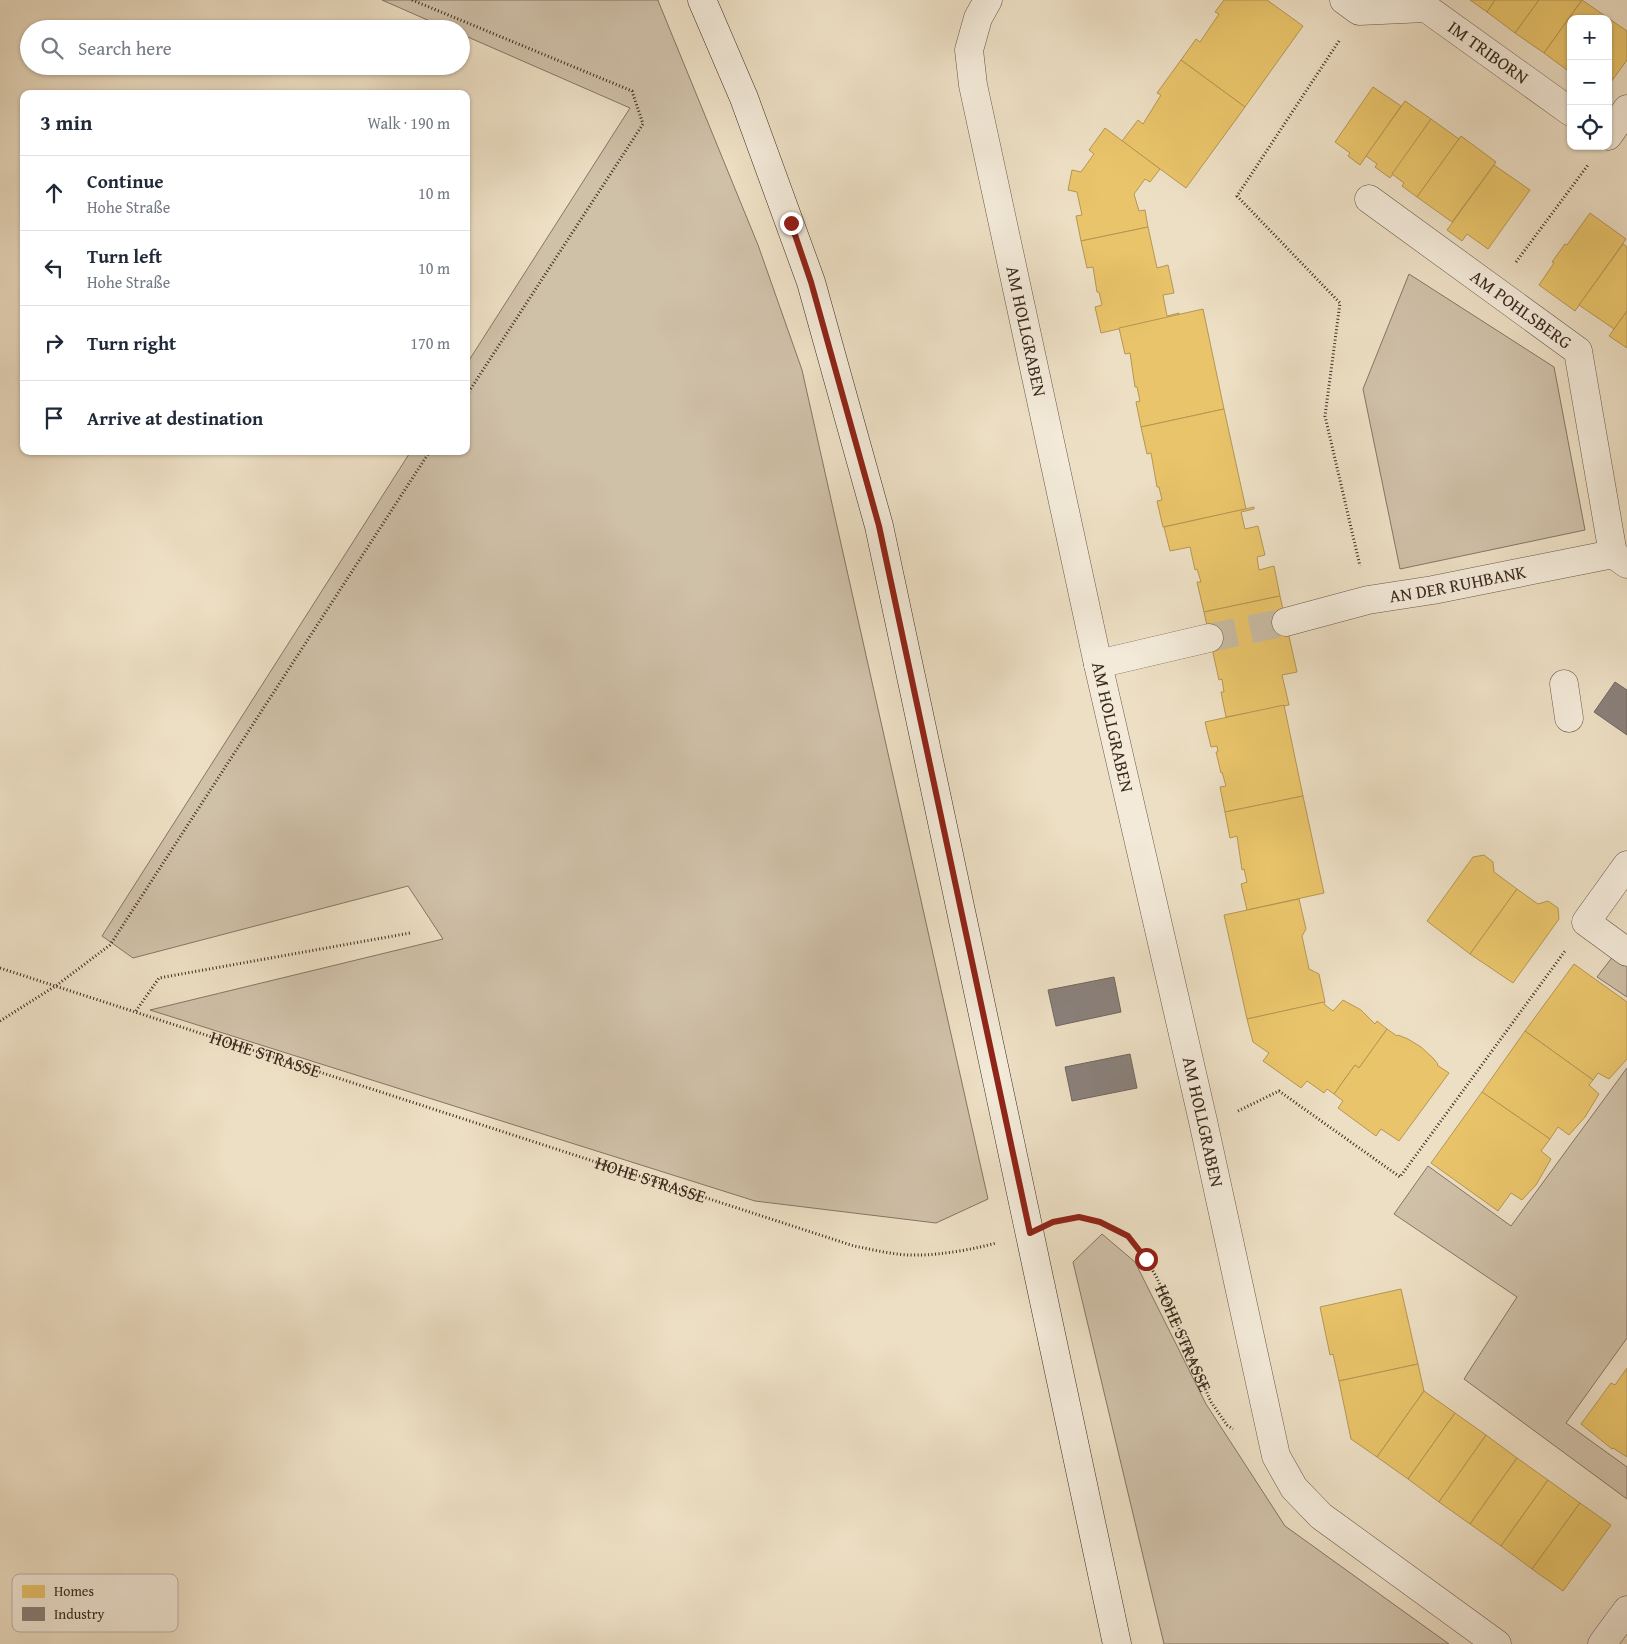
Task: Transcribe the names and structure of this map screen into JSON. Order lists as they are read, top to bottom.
{
  "streets": {
    "street": [
      "IM TRIBORN",
      "AM POHLSBERG",
      "AM HOLLGRABEN",
      "AN DER RUHBANK"
    ],
    "path": ["HOHE STRASSE"]
  },
  "crossings": [
    ["AM POHLSBERG", "AN DER RUHBANK"]
  ],
  "legend": ["Homes", "Industry"],
  "page": {
    "map_buttons": ["+", "−"],
    "search": "Search here",
    "heading": ["3 min", "Walk · 190 m"],
    "list": [
      ["Continue", "Hohe Straße", "10 m"],
      ["Turn left", "Hohe Straße", "10 m"],
      ["Turn right", "170 m"],
      "Arrive at destination"
    ]
  }
}
